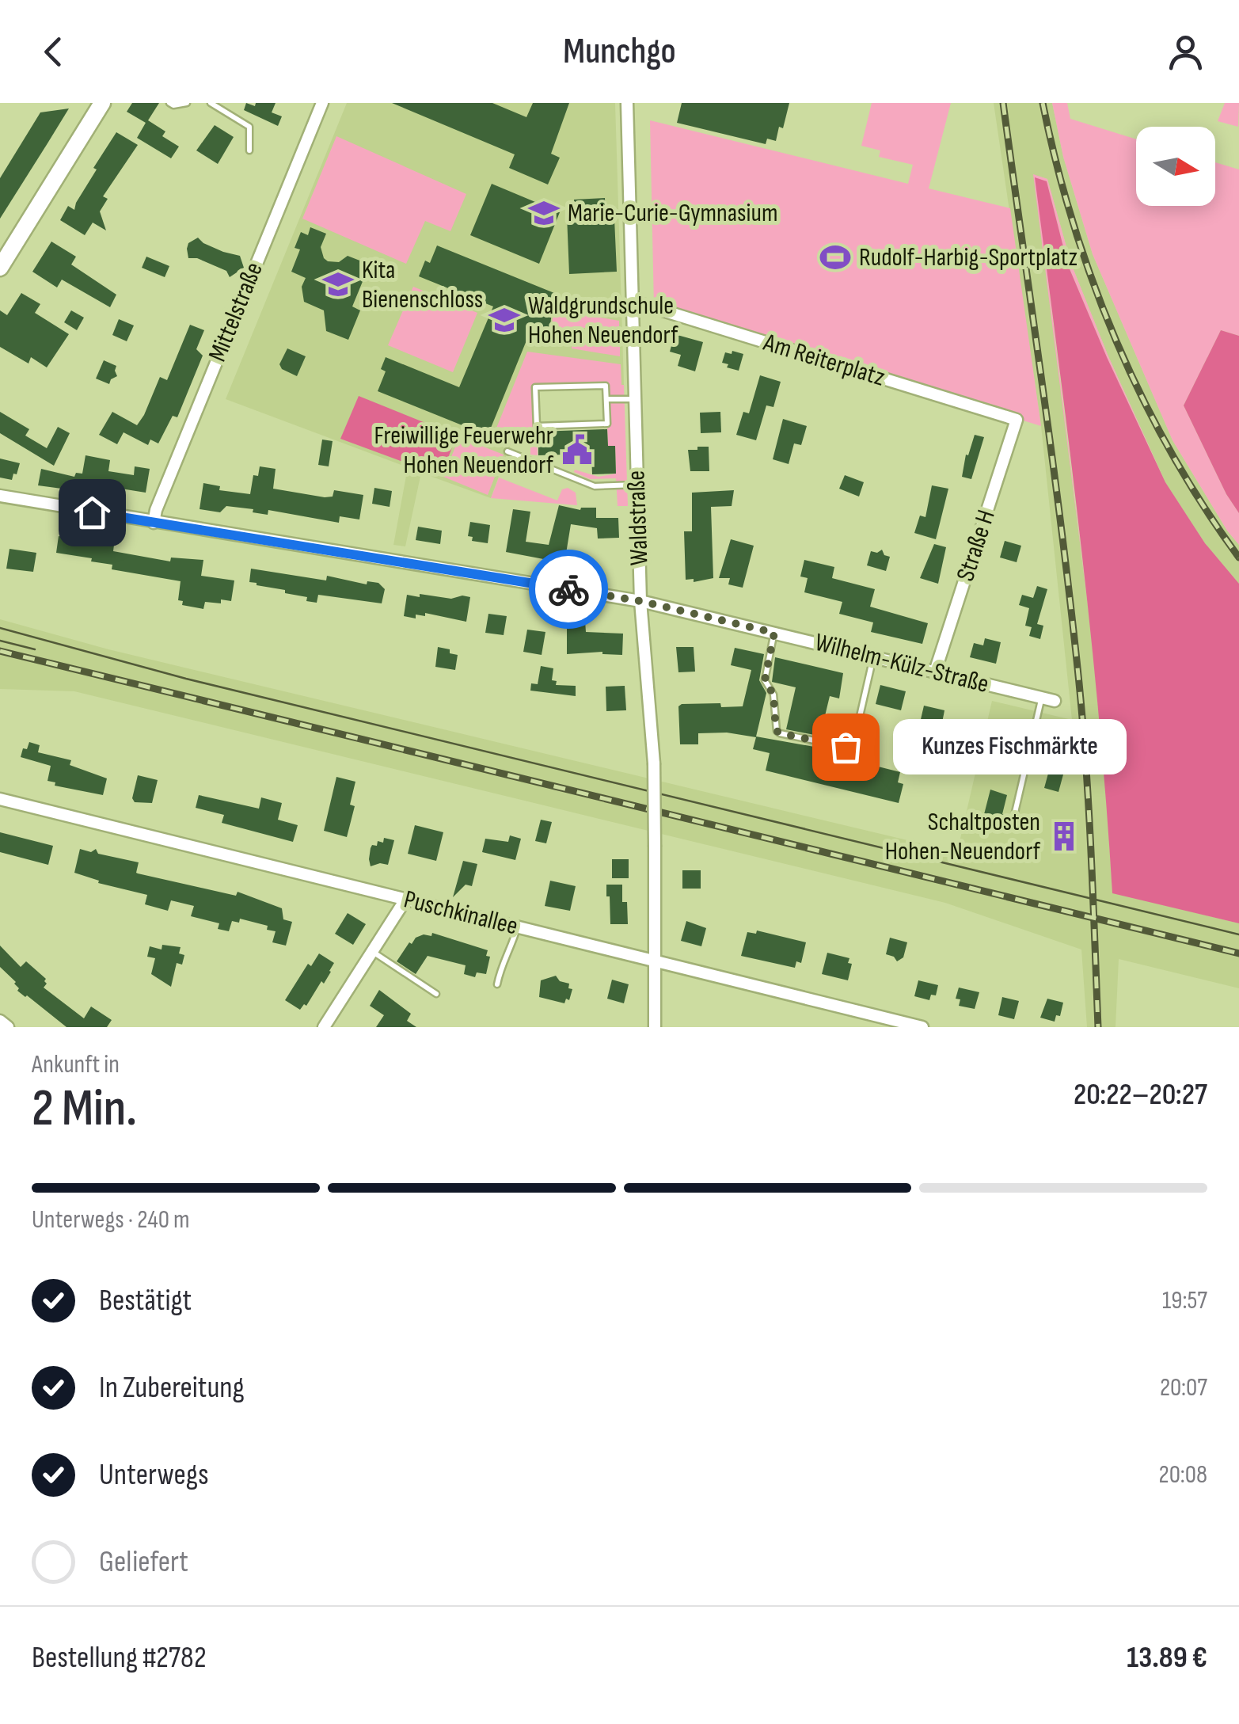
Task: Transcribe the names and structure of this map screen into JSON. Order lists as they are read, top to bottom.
{
  "streets": {
    "street": [
      "Mittelstraße",
      "Am Reiterplatz",
      "Waldstraße",
      "Straße H",
      "Wilhelm-Külz-Straße",
      "Puschkinallee"
    ]
  },
  "crossings": [
    ["Mittelstraße", "Wilhelm-Külz-Straße"],
    ["Am Reiterplatz", "Waldstraße"],
    ["Am Reiterplatz", "Straße H"],
    ["Waldstraße", "Wilhelm-Külz-Straße"],
    ["Waldstraße", "Puschkinallee"],
    ["Straße H", "Wilhelm-Külz-Straße"]
  ],
  "places": {
    "school or university": ["Marie-Curie-Gymnasium", "Kita Bienenschloss", "Waldgrundschule Hohen Neuendorf"],
    "sports": ["Rudolf-Harbig-Sportplatz"],
    "public building": ["Freiwillige Feuerwehr Hohen Neuendorf"],
    "other": ["Kunzes Fischmärkte"],
    "building": ["Schaltposten Hohen-Neuendorf"]
  },
  "north": "right",
  "page": {
    "header": "Munchgo",
    "bubble": "Kunzes Fischmärkte",
    "heading": ["2 Min.", "Ankunft in", "20:22–20:27"],
    "panel": ["Bestellung #2782", "13.89 €"],
    "bar": "Unterwegs · 240 m",
    "list": [
      ["Bestätigt", "19:57"],
      ["In Zubereitung", "20:07"],
      ["Unterwegs", "20:08"],
      "Geliefert"
    ]
  }
}
